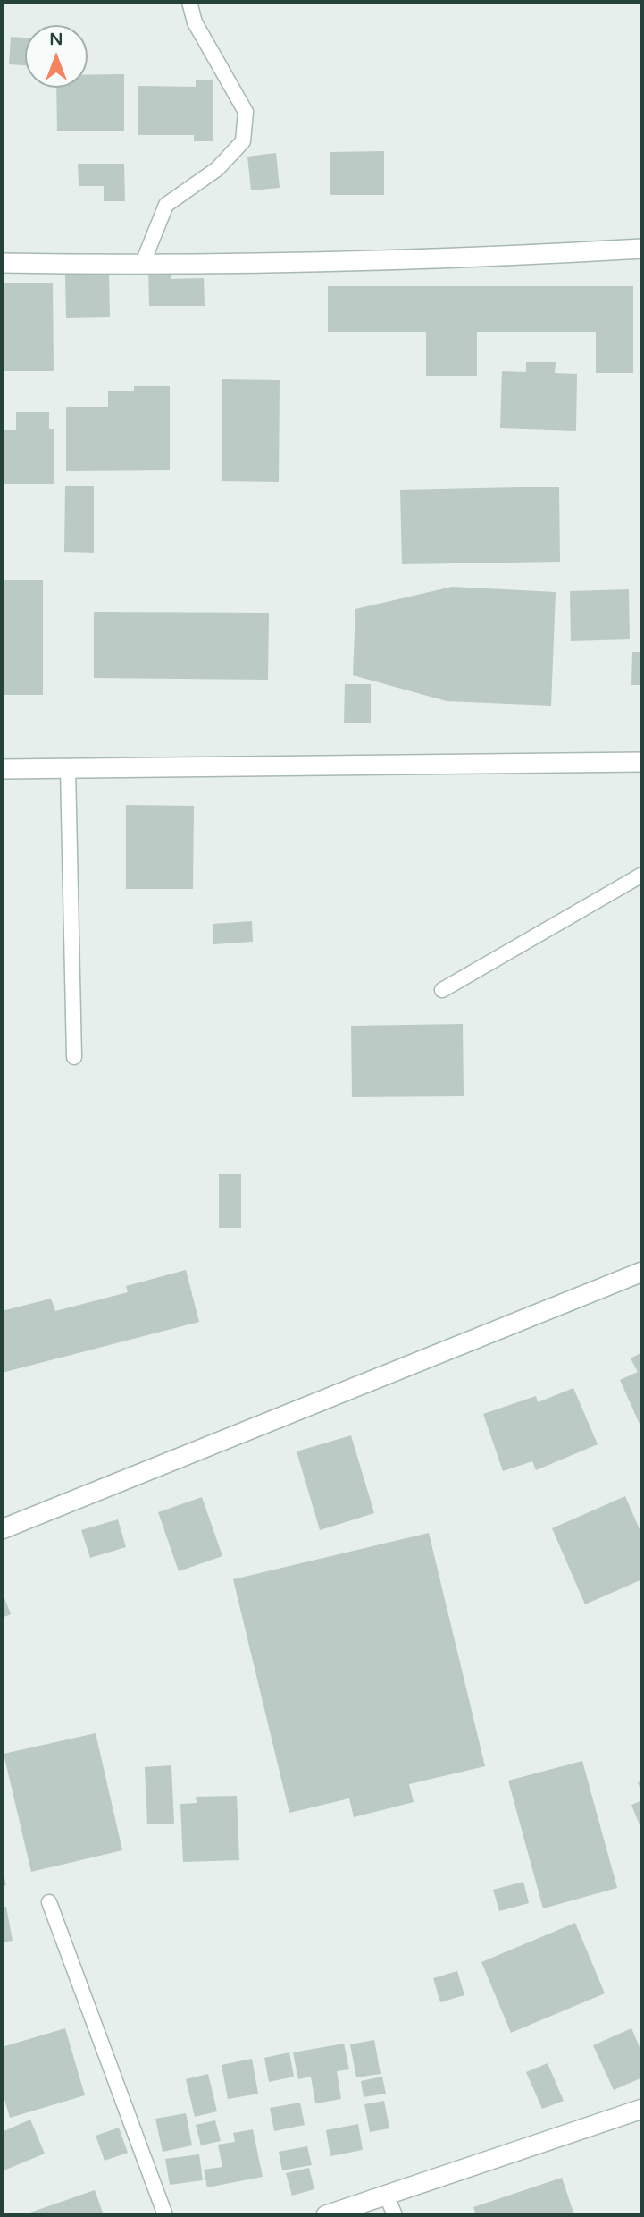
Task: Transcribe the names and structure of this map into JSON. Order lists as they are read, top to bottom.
{
  "north": "top"
}
